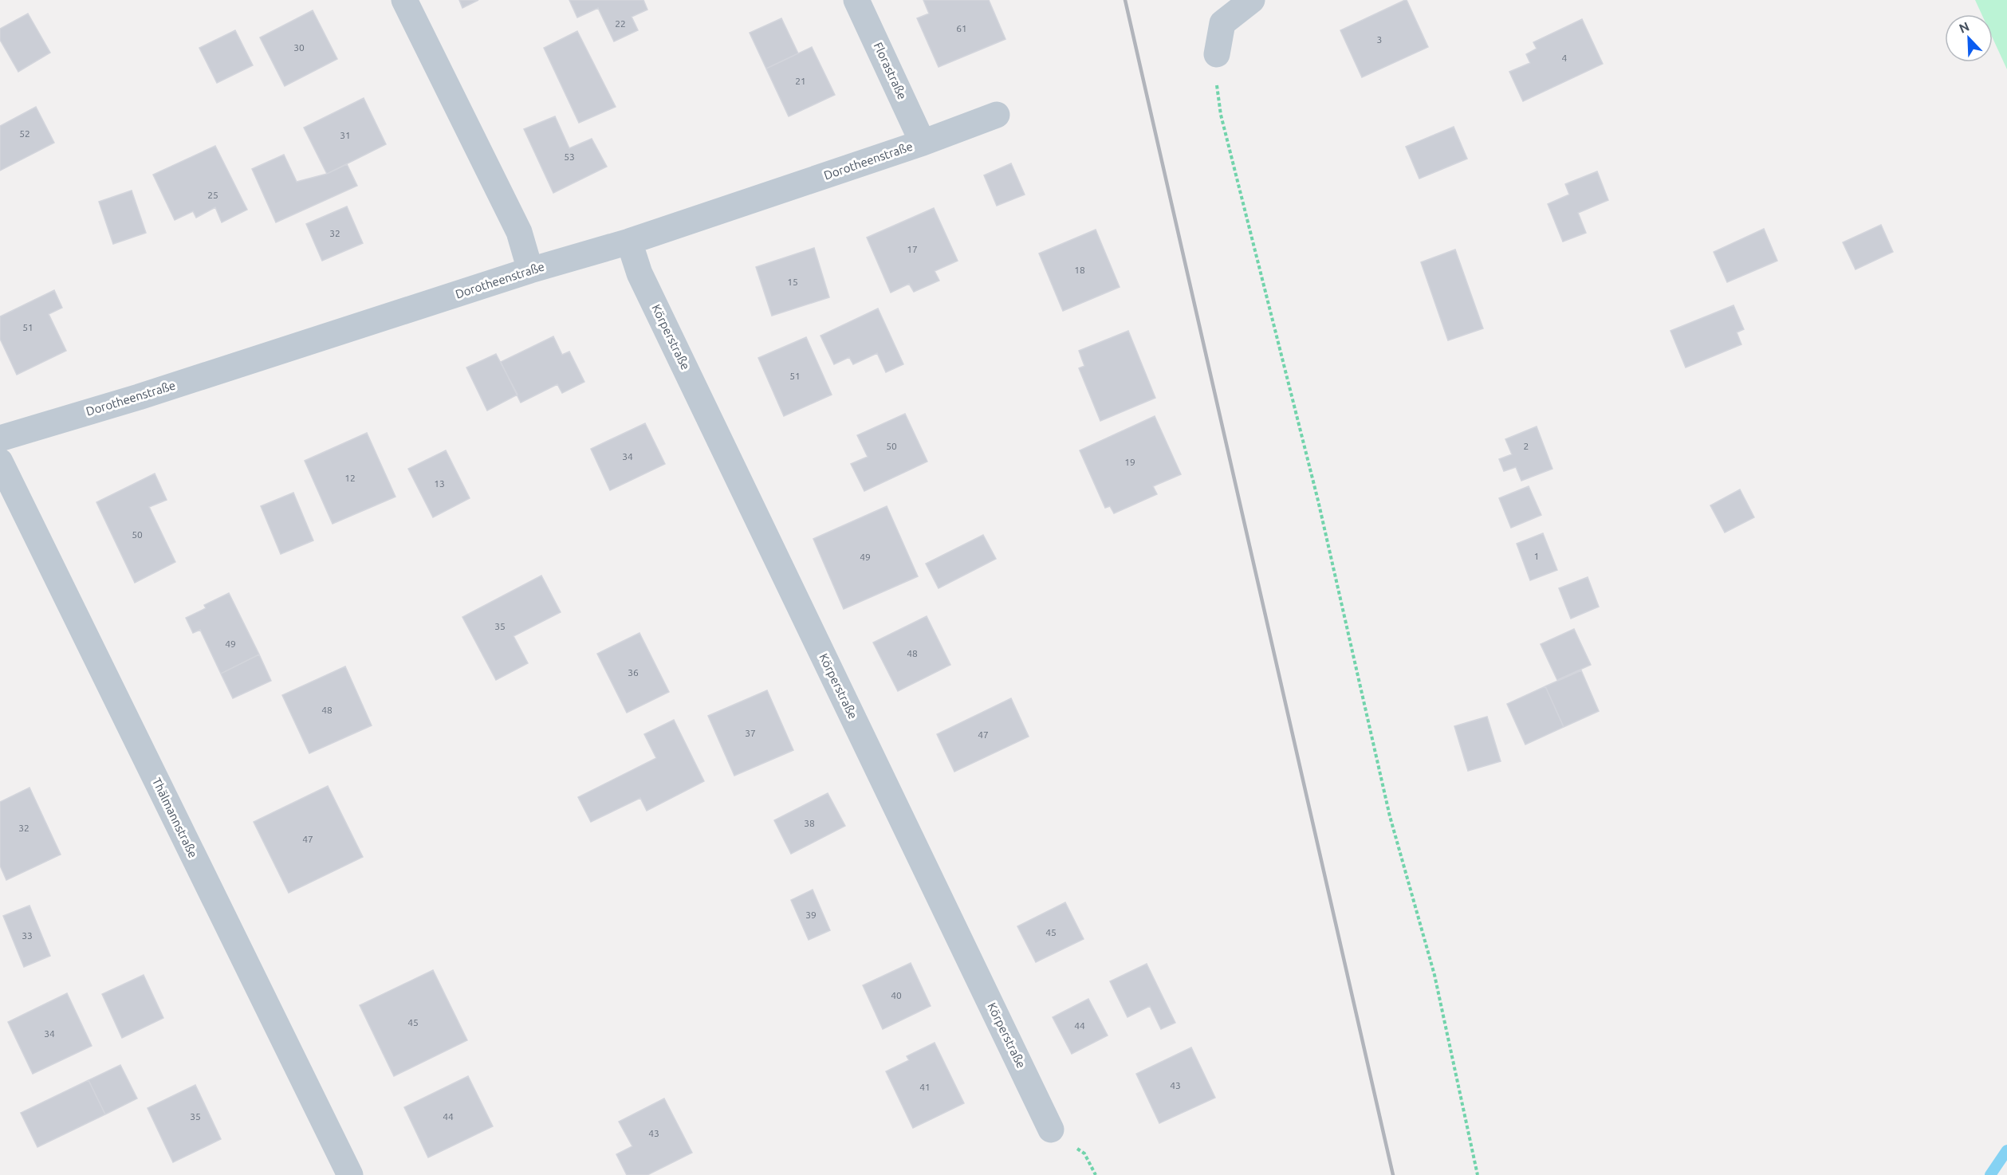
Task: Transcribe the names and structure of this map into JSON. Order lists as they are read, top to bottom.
{
  "streets": {
    "street": [
      "Florastraße",
      "Dorotheenstraße",
      "Körperstraße",
      "Thälmannstraße"
    ]
  },
  "crossings": [
    ["Florastraße", "Dorotheenstraße"],
    ["Dorotheenstraße", "Körperstraße"]
  ],
  "house_numbers": [
    "22",
    "61",
    "3",
    "30",
    "4",
    "21",
    "52",
    "31",
    "53",
    "25",
    "32",
    "17",
    "18",
    "15",
    "51",
    "51",
    "50",
    "2",
    "34",
    "19",
    "12",
    "13",
    "50",
    "1",
    "49",
    "35",
    "49",
    "48",
    "36",
    "48",
    "37",
    "47",
    "38",
    "32",
    "47",
    "39",
    "45",
    "33",
    "40",
    "45",
    "44",
    "34",
    "43",
    "41",
    "35",
    "44",
    "43"
  ],
  "north": "top left"
}
